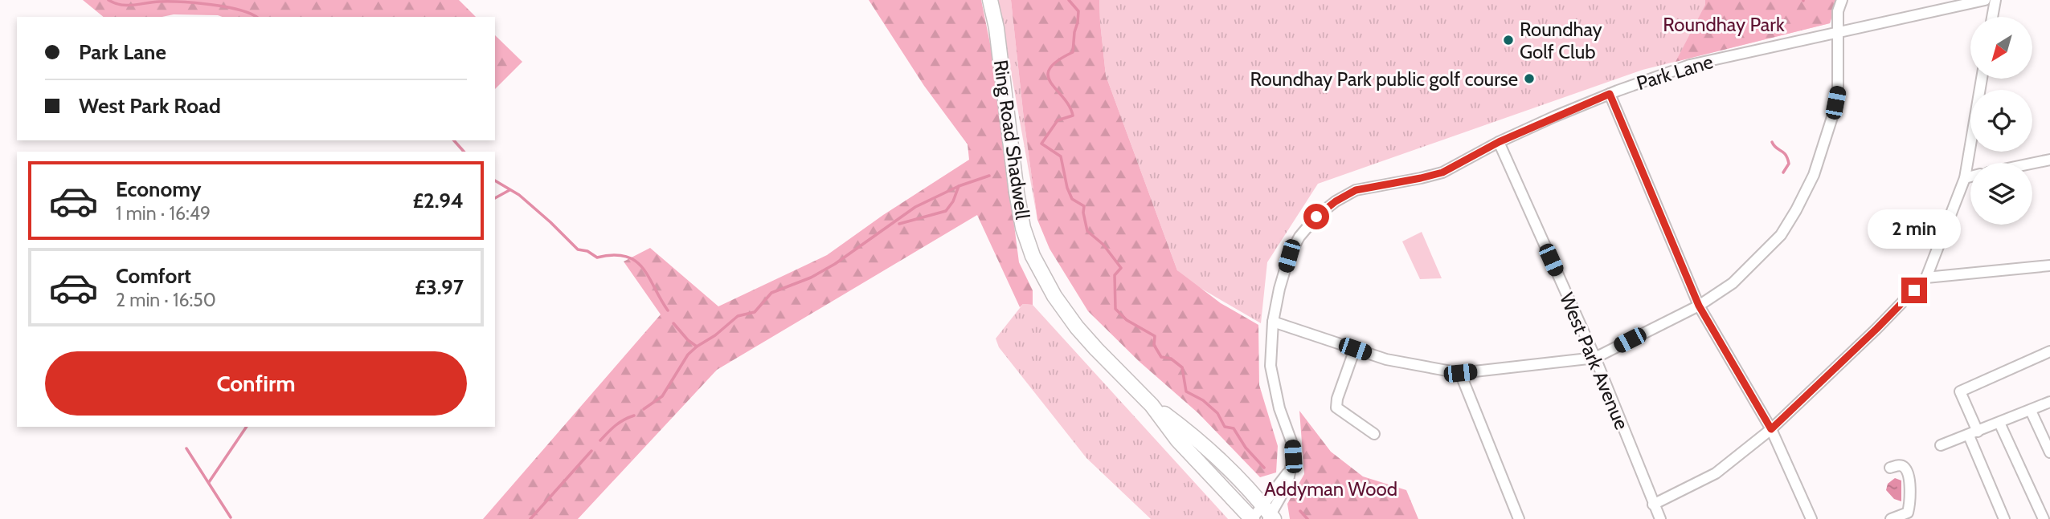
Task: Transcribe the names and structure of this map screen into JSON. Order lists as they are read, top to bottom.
{
  "streets": {
    "highway": ["Ring Road Shadwell"],
    "street": ["Park Lane", "West Park Avenue"]
  },
  "crossings": [
    ["Park Lane", "Ring Road Shadwell"],
    ["Park Lane", "West Park Avenue"]
  ],
  "parks": ["Roundhay Park", "Addyman Wood"],
  "places": ["Roundhay Golf Club", "Roundhay Park public golf course"],
  "north": "bottom left",
  "page": {
    "banner": ["Park Lane", "West Park Road"],
    "list": [
      {
        "name": "Economy",
        "note": "1 min · 16:49",
        "value": "£2.94"
      },
      {
        "name": "Comfort",
        "note": "2 min · 16:50",
        "value": "£3.97"
      }
    ],
    "bubble": "2 min",
    "buttons": "Confirm"
  }
}
